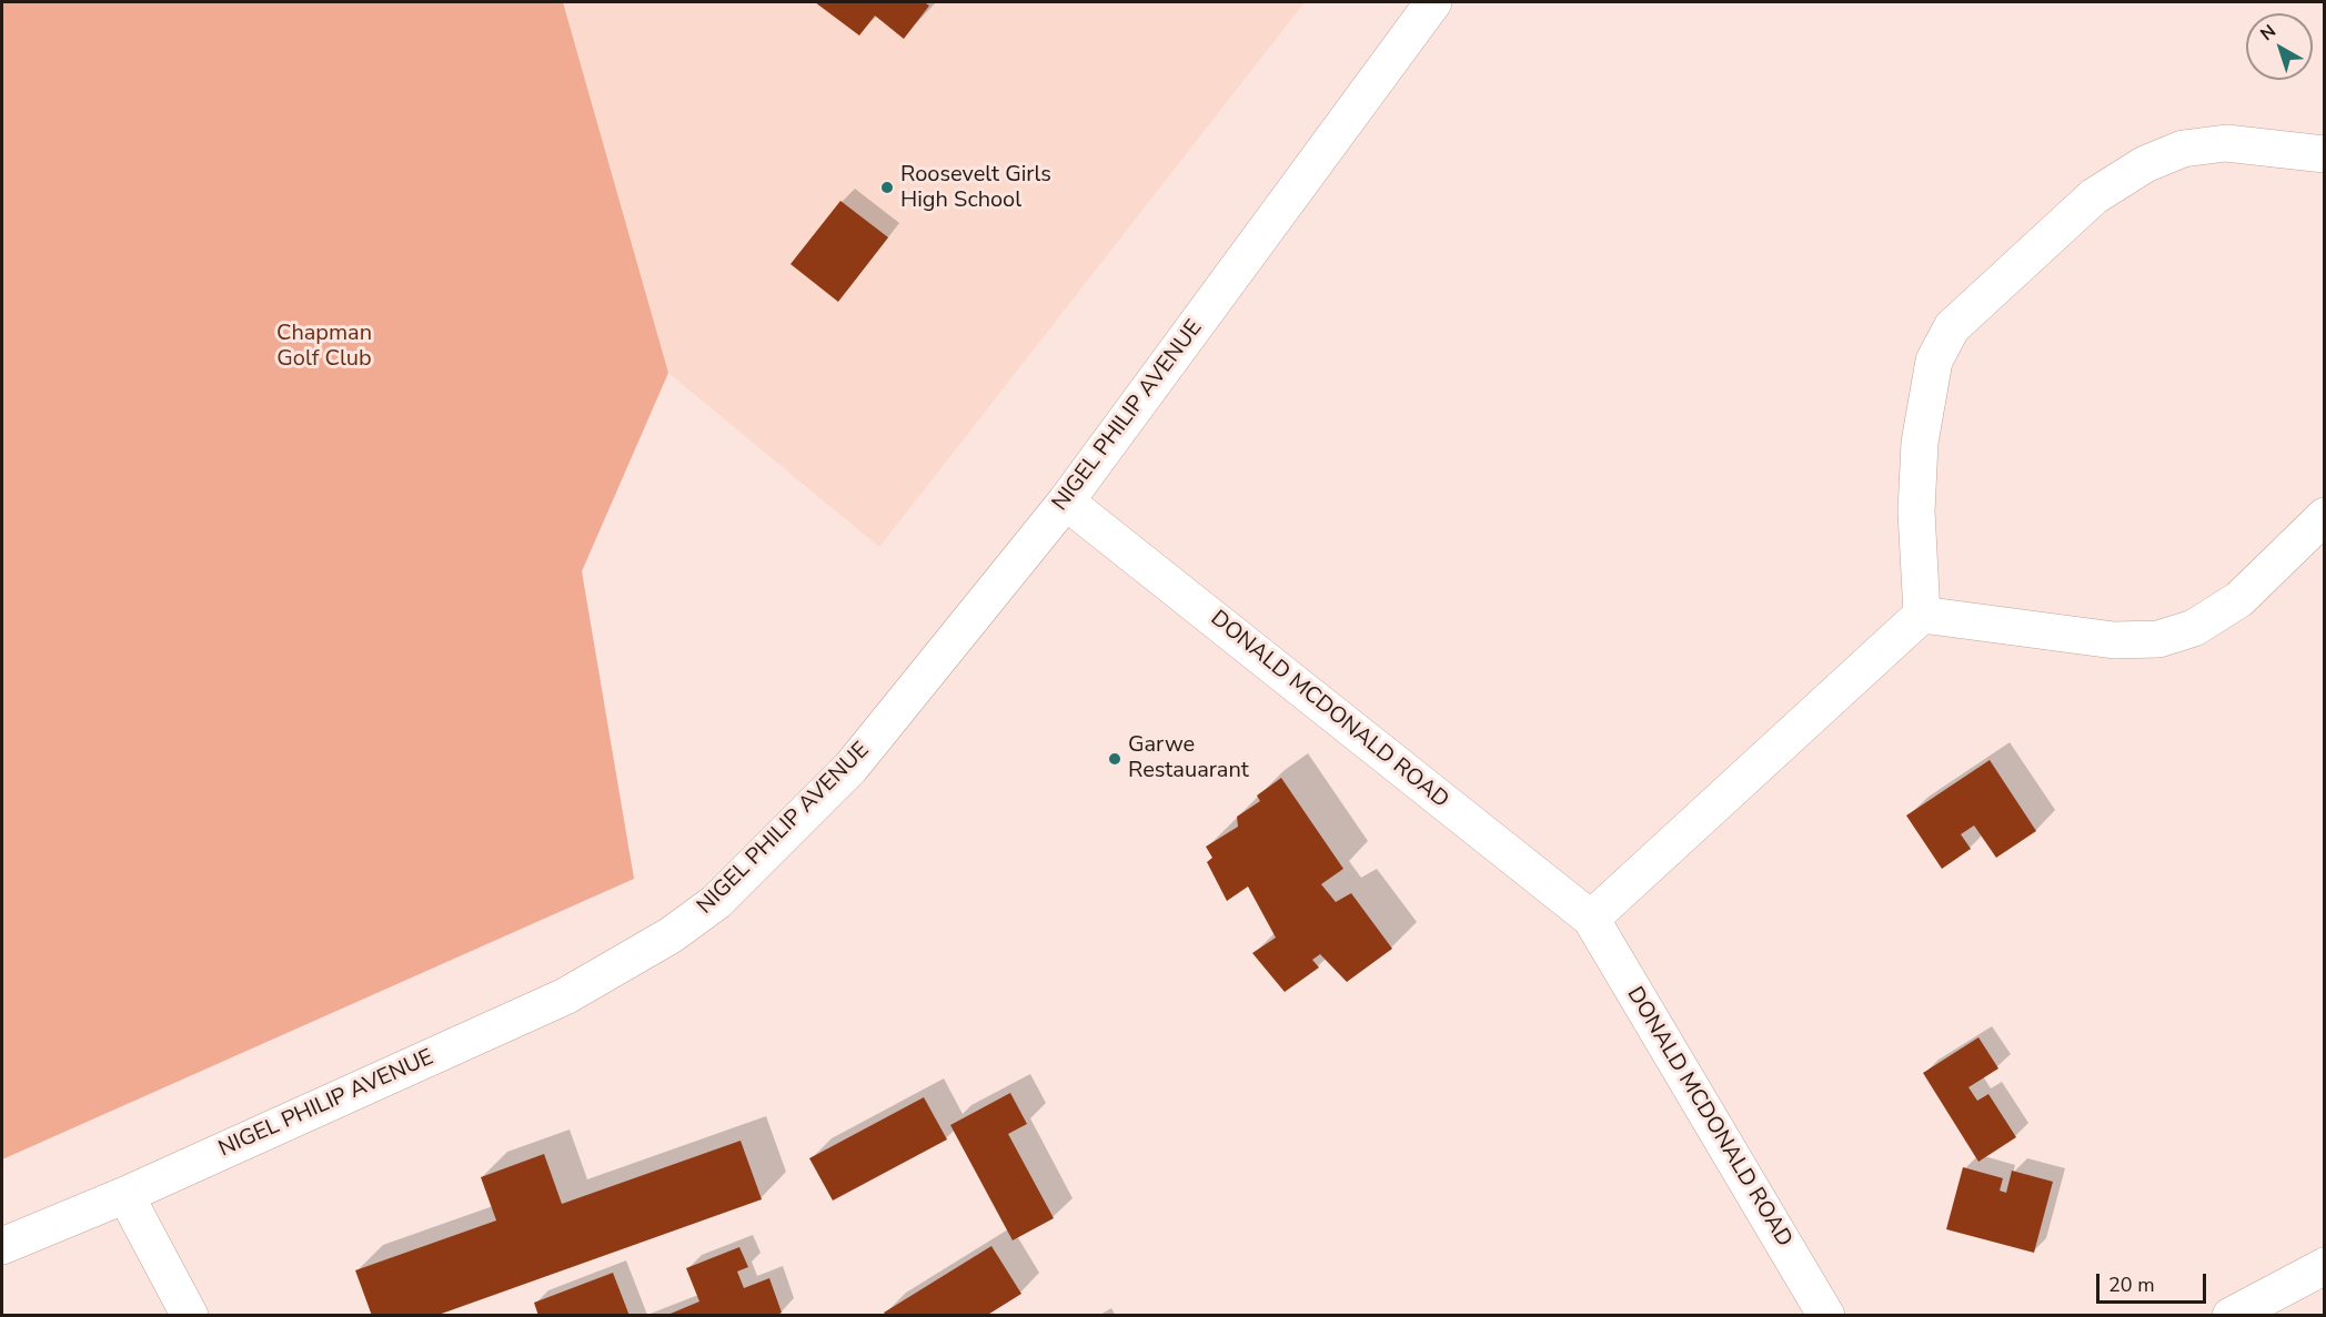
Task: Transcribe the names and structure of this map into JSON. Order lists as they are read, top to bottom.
{
  "streets": {
    "street": ["NIGEL PHILIP AVENUE", "DONALD MCDONALD ROAD"]
  },
  "crossings": [
    ["NIGEL PHILIP AVENUE", "DONALD MCDONALD ROAD"]
  ],
  "parks": ["Chapman Golf Club"],
  "places": ["Roosevelt Girls High School", "Garwe Restauarant"],
  "scale_bar": "20 m",
  "north": "top left"
}
